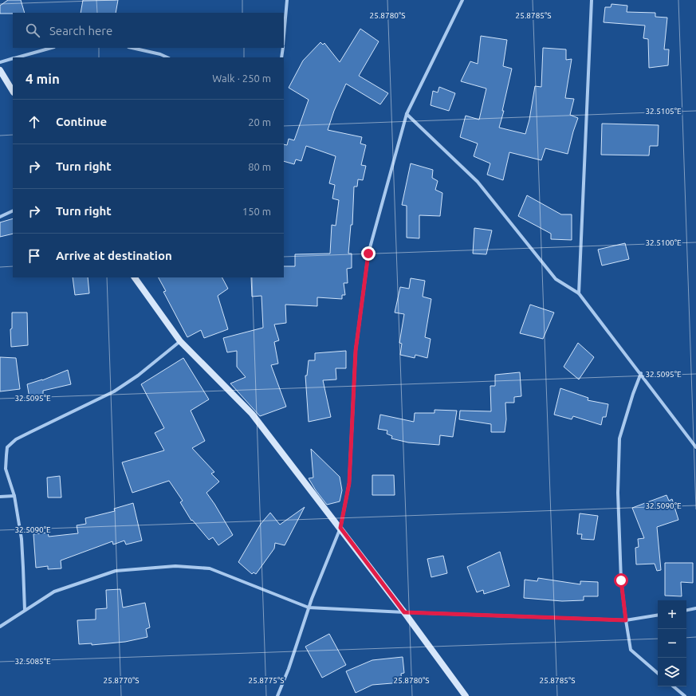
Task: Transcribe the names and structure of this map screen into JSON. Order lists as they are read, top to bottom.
{
  "page": {
    "search": "Search here",
    "heading": ["4 min", "Walk · 250 m"],
    "list": [
      ["Continue", "20 m"],
      ["Turn right", "80 m"],
      ["Turn right", "150 m"],
      "Arrive at destination"
    ],
    "map_buttons": ["+", "−"]
  },
  "coordinates": [
    "25.8780°S",
    "25.8785°S",
    "32.5105°E",
    "32.5100°E",
    "32.5095°E",
    "32.5090°E",
    "32.5085°E",
    "25.8770°S",
    "25.8775°S"
  ]
}
